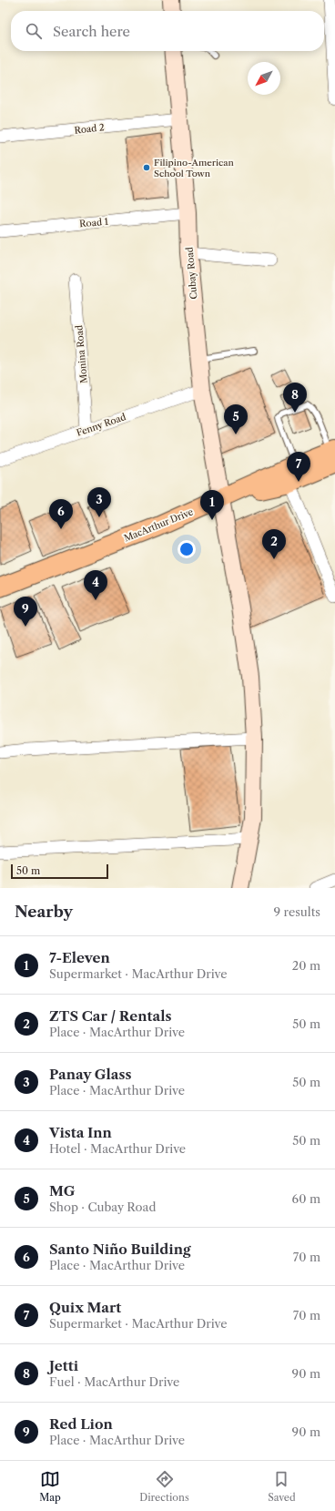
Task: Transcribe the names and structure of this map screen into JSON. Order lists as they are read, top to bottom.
{
  "streets": {
    "main road": ["MacArthur Drive"],
    "street": [
      "Road 2",
      "Road 1",
      "Cubay Road",
      "Monina Road",
      "Fenny Road"
    ]
  },
  "crossings": [
    ["Road 2", "Cubay Road"],
    ["Road 1", "Cubay Road"],
    ["Cubay Road", "Fenny Road"],
    ["Cubay Road", "MacArthur Drive"],
    ["Monina Road", "Fenny Road"]
  ],
  "places": ["Filipino-American School Town"],
  "scale_bar": "50 m",
  "north": "bottom left",
  "page": {
    "search": "Search here",
    "pins": [
      "8",
      "5",
      "7",
      "3",
      "1",
      "6",
      "2",
      "4",
      "9"
    ],
    "scale": "50 m",
    "heading": ["Nearby", "9 results"],
    "list": [
      {
        "mark": "1",
        "name": "7-Eleven",
        "note": "Supermarket · MacArthur Drive",
        "value": "20 m"
      },
      {
        "mark": "2",
        "name": "ZTS Car / Rentals",
        "note": "Place · MacArthur Drive",
        "value": "50 m"
      },
      {
        "mark": "3",
        "name": "Panay Glass",
        "note": "Place · MacArthur Drive",
        "value": "50 m"
      },
      {
        "mark": "4",
        "name": "Vista Inn",
        "note": "Hotel · MacArthur Drive",
        "value": "50 m"
      },
      {
        "mark": "5",
        "name": "MG",
        "note": "Shop · Cubay Road",
        "value": "60 m"
      },
      {
        "mark": "6",
        "name": "Santo Niño Building",
        "note": "Place · MacArthur Drive",
        "value": "70 m"
      },
      {
        "mark": "7",
        "name": "Quix Mart",
        "note": "Supermarket · MacArthur Drive",
        "value": "70 m"
      },
      {
        "mark": "8",
        "name": "Jetti",
        "note": "Fuel · MacArthur Drive",
        "value": "90 m"
      },
      {
        "mark": "9",
        "name": "Red Lion",
        "note": "Place · MacArthur Drive",
        "value": "90 m"
      }
    ],
    "nav": ["Map", "Directions", "Saved"]
  }
}
